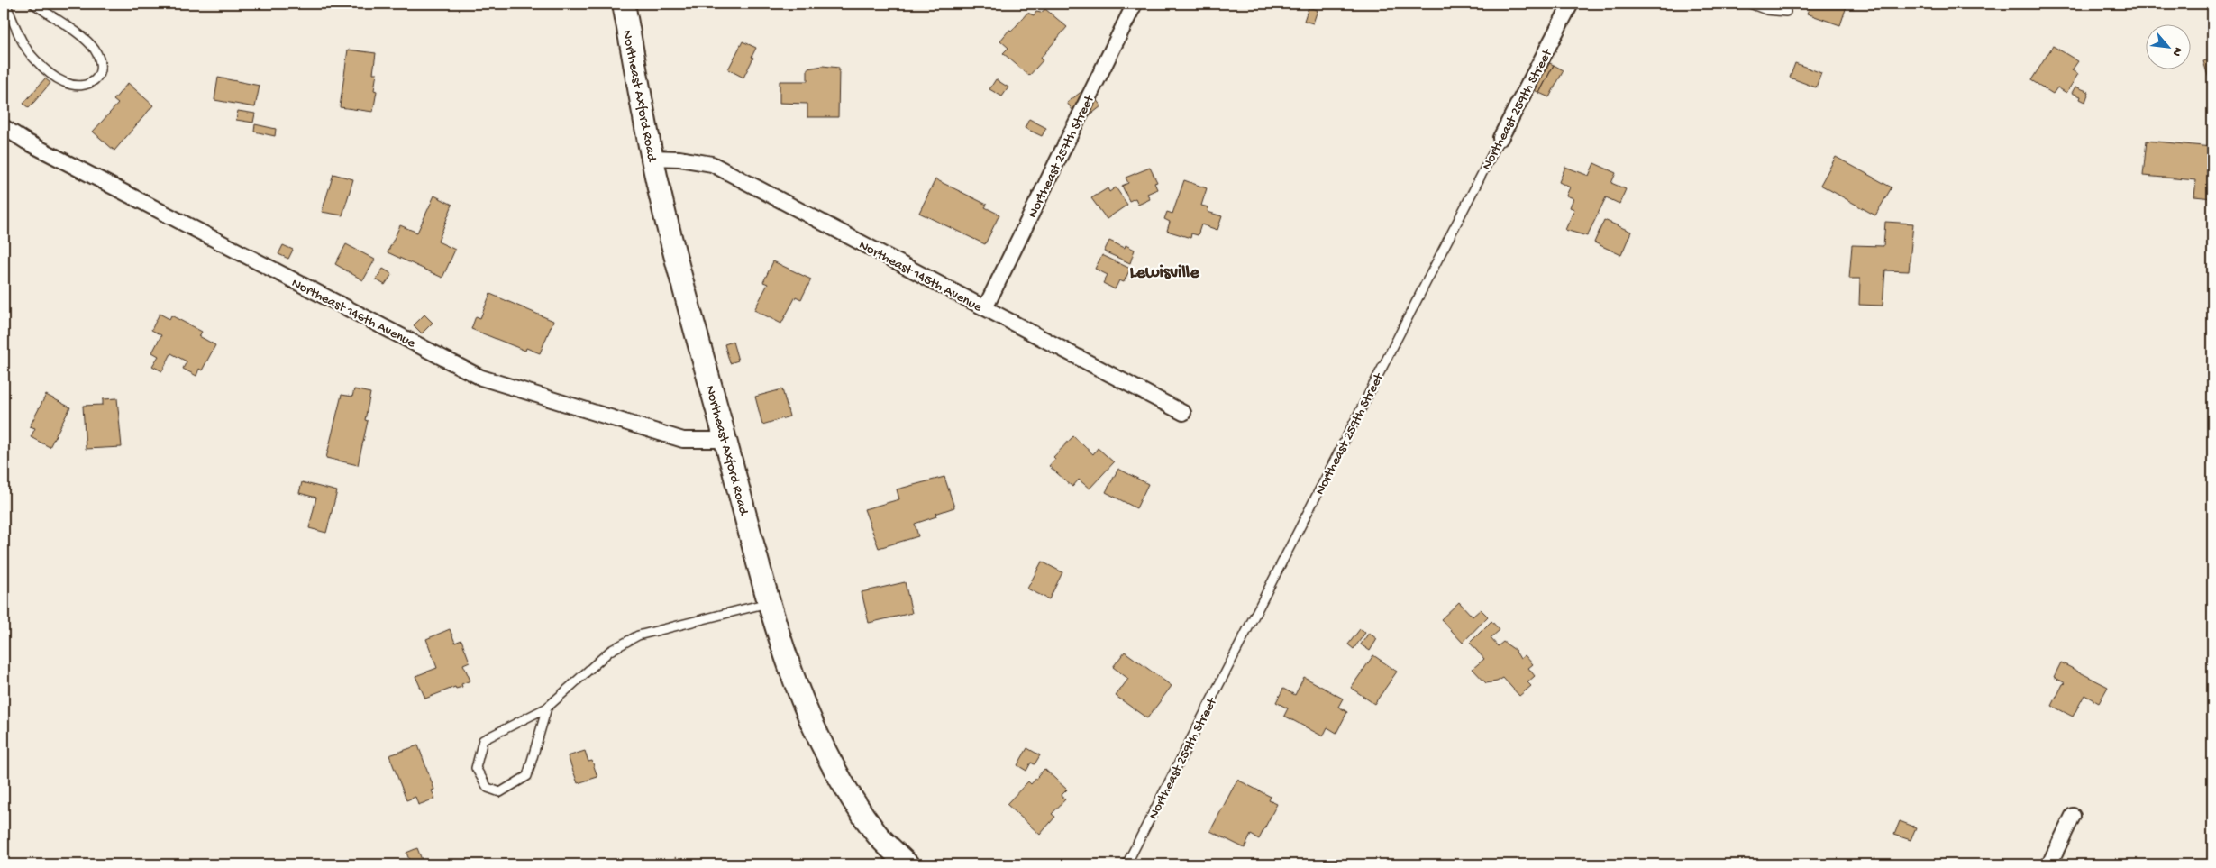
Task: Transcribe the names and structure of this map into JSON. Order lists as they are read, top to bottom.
{
  "streets": {
    "main road": ["Northeast Axford Road"],
    "street": [
      "Northeast 259th Street",
      "Northeast 257th Street",
      "Northeast 145th Avenue",
      "Northeast 146th Avenue"
    ]
  },
  "crossings": [
    ["Northeast Axford Road", "Northeast 145th Avenue"],
    ["Northeast Axford Road", "Northeast 146th Avenue"],
    ["Northeast 257th Street", "Northeast 145th Avenue"]
  ],
  "districts": ["Lewisville"],
  "north": "bottom right"
}
